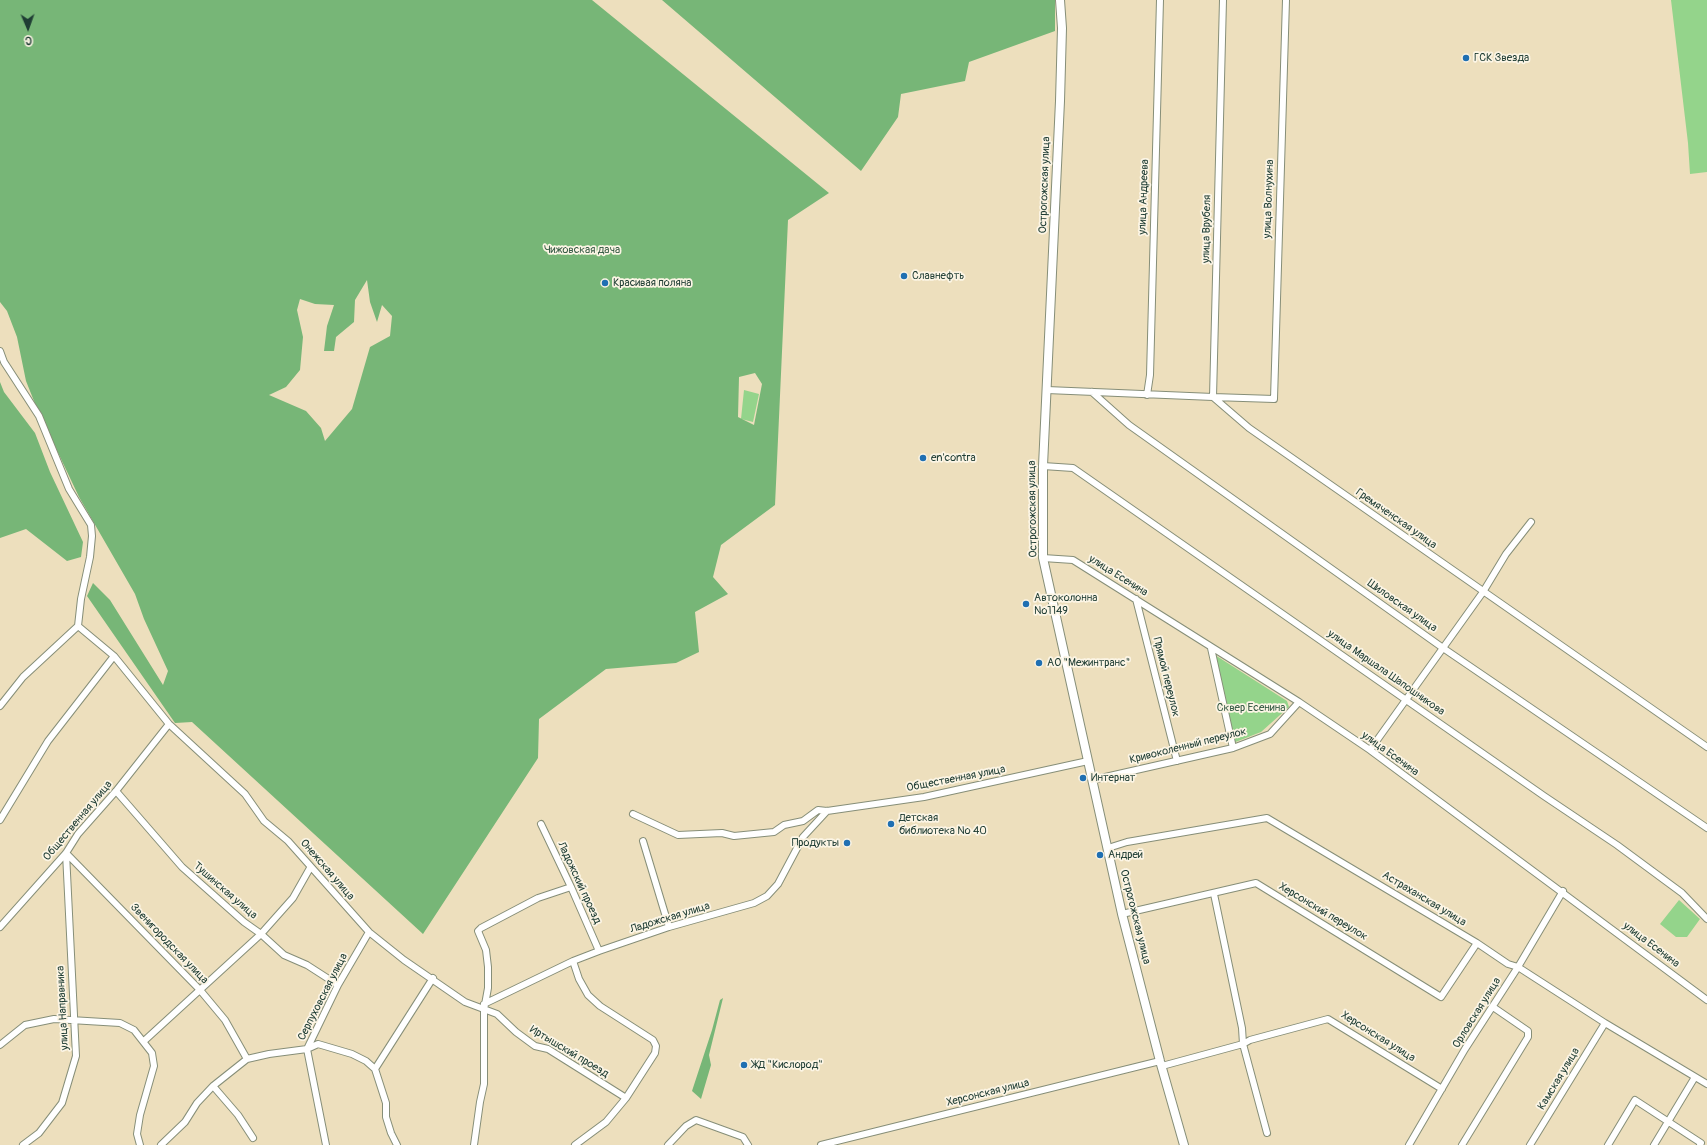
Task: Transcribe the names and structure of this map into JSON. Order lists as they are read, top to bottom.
{
  "streets": {
    "street": [
      "Острогожская улица",
      "улица Андреева",
      "улица Волнухина",
      "улица Врубеля",
      "Гремяченская улица",
      "улица Есенина",
      "Шиловская улица",
      "улица Маршала Шапошникова",
      "Прямой переулок",
      "Кривоколенный переулок",
      "Общественная улица",
      "Онежская улица",
      "Ладожский проезд",
      "Тушинская улица",
      "Астраханская улица",
      "Херсонский переулок",
      "Ладожская улица",
      "Звенигородская улица",
      "Серпуховская улица",
      "улица Направника",
      "Орловская улица",
      "Херсонская улица",
      "Иртышский проезд",
      "Камская улица"
    ]
  },
  "crossings": [
    ["Острогожская улица", "улица Есенина"],
    ["Острогожская улица", "улица Маршала Шапошникова"],
    ["Острогожская улица", "Кривоколенный переулок"],
    ["Острогожская улица", "Общественная улица"],
    ["Острогожская улица", "Астраханская улица"],
    ["Острогожская улица", "Херсонский переулок"],
    ["Острогожская улица", "Херсонская улица"],
    ["улица Волнухина", "улица Врубеля"],
    ["улица Волнухина", "Гремяченская улица"],
    ["улица Врубеля", "Гремяченская улица"],
    ["улица Есенина", "Прямой переулок"],
    ["улица Есенина", "Кривоколенный переулок"],
    ["улица Есенина", "Орловская улица"],
    ["Прямой переулок", "Кривоколенный переулок"],
    ["Общественная улица", "Онежская улица"],
    ["Общественная улица", "Тушинская улица"],
    ["Общественная улица", "Ладожская улица"],
    ["Общественная улица", "Звенигородская улица"],
    ["Общественная улица", "улица Направника"],
    ["Онежская улица", "Ладожская улица"],
    ["Онежская улица", "Серпуховская улица"],
    ["Онежская улица", "Иртышский проезд"],
    ["Ладожский проезд", "Ладожская улица"],
    ["Тушинская улица", "Серпуховская улица"],
    ["Астраханская улица", "Херсонский переулок"],
    ["Астраханская улица", "Орловская улица"],
    ["Астраханская улица", "Камская улица"],
    ["Ладожская улица", "Иртышский проезд"],
    ["Звенигородская улица", "улица Направника"],
    ["Орловская улица", "Херсонская улица"]
  ],
  "parks": ["Чижовская дача", "Сквер Есенина"],
  "places": [
    "ГСК Звезда",
    "Cлавнефть",
    "Красивая поляна",
    "en'contra",
    "Автоколонна №1149",
    "АО \"Межинтранс\"",
    "Интернат",
    "Детская библиотека № 40",
    "Продукты",
    "Андрей",
    "ЖД \"Кислород\""
  ],
  "north": "bottom"
}
